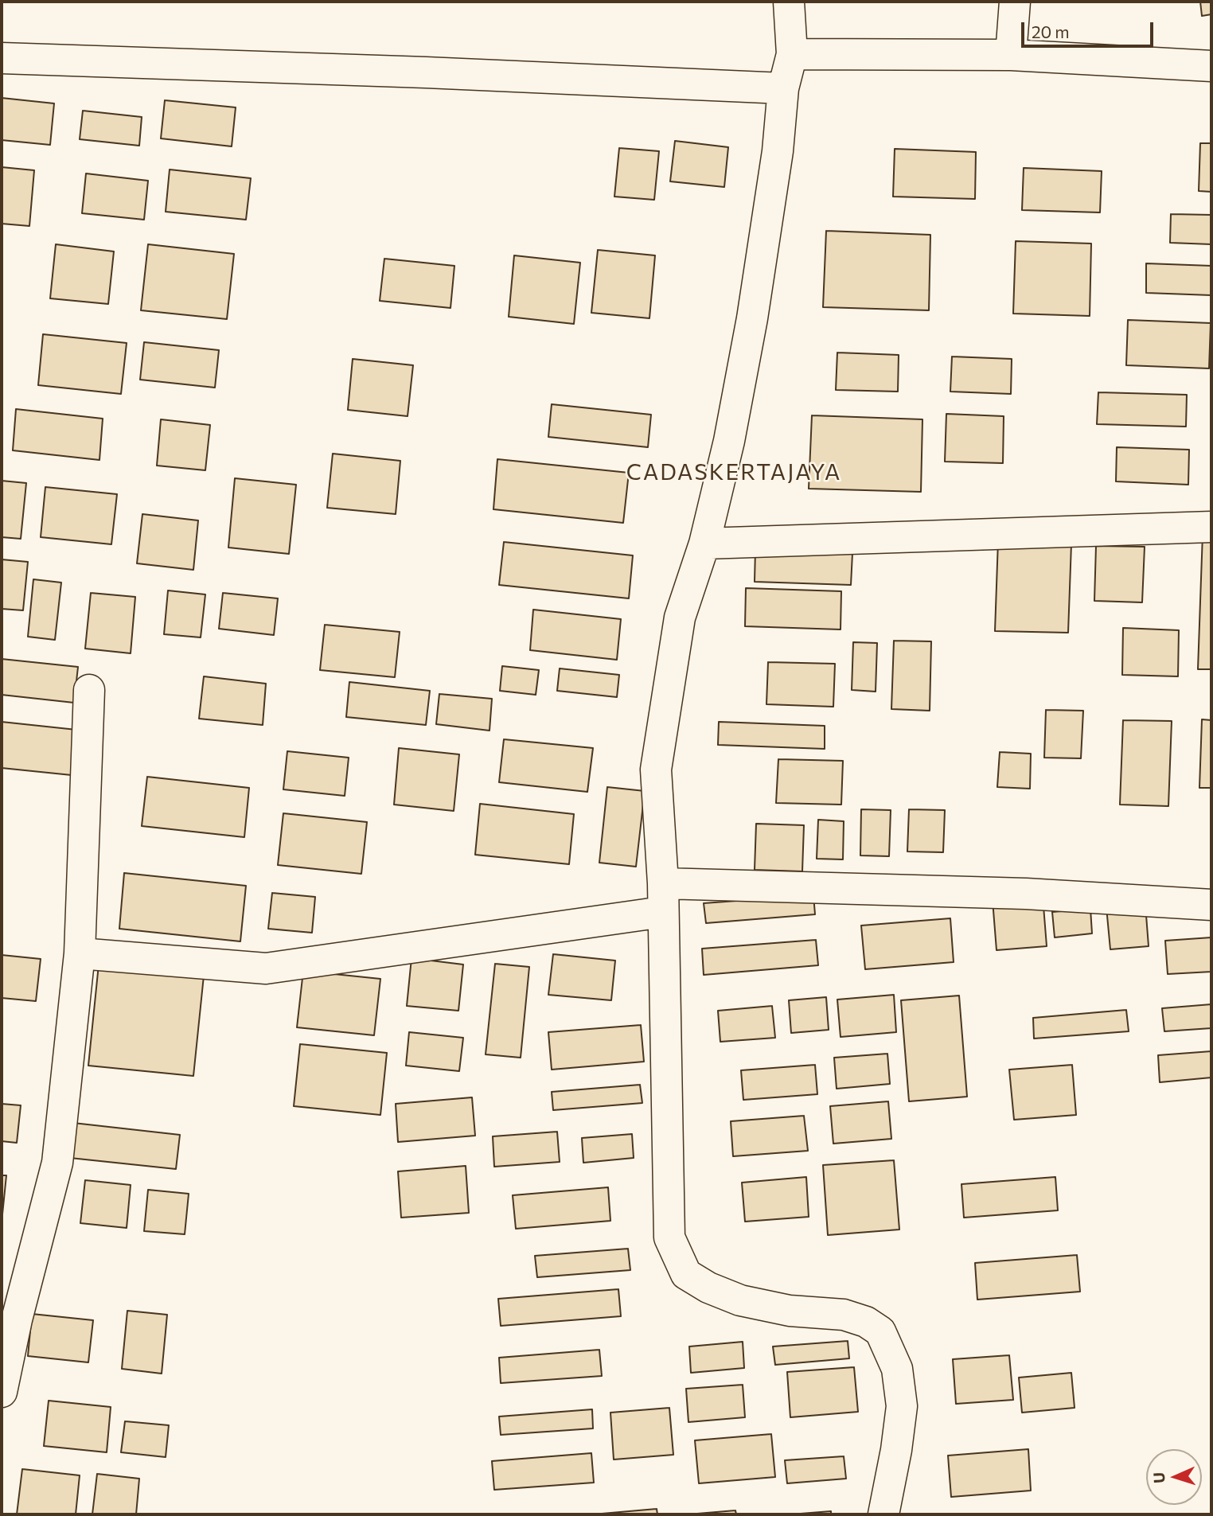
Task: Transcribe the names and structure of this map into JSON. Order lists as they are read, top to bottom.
{
  "districts": ["CADASKERTAJAYA"],
  "scale_bar": "20 m",
  "north": "left"
}
